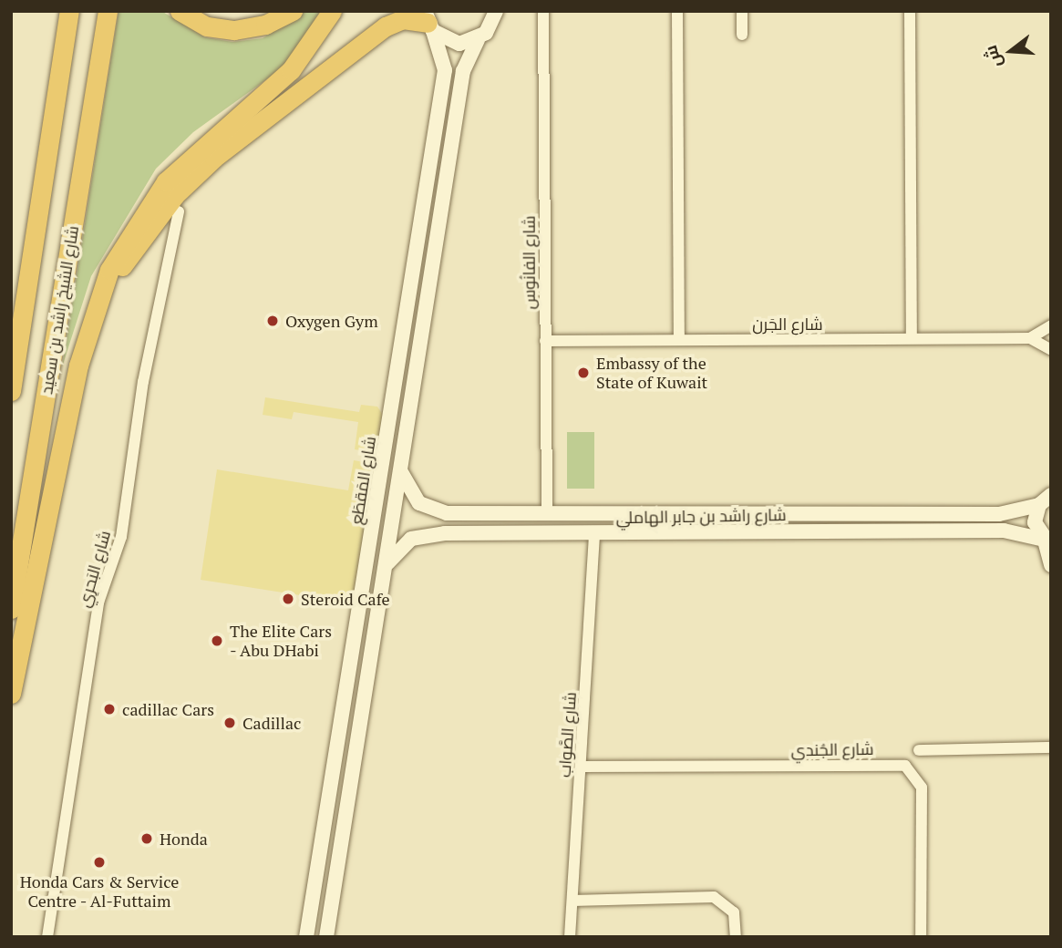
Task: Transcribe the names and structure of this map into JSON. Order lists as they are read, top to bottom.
{
  "streets": {
    "highway": ["شارع الشيخ راشد بن سعيد"],
    "street": [
      "شارع الفانُوس",
      "شارع الجَرن",
      "شارع المَقطَع",
      "شارع راشد بن جابر الهاملي",
      "شارع البَحرِي",
      "شارع الصَّواب",
      "شارع الجُندي"
    ]
  },
  "crossings": [
    ["شارع الفانُوس", "شارع الجَرن"],
    ["شارع الفانُوس", "شارع راشد بن جابر الهاملي"],
    ["شارع راشد بن جابر الهاملي", "شارع الصَّواب"],
    ["شارع الصَّواب", "شارع الجُندي"]
  ],
  "places": [
    "Oxygen Gym",
    "Embassy of the State of Kuwait",
    "Steroid Cafe",
    "The Elite Cars - Abu DHabi",
    "cadillac Cars",
    "Cadillac",
    "Honda",
    "Honda Cars & Service Centre - Al-Futtaim"
  ],
  "north": "left"
}
